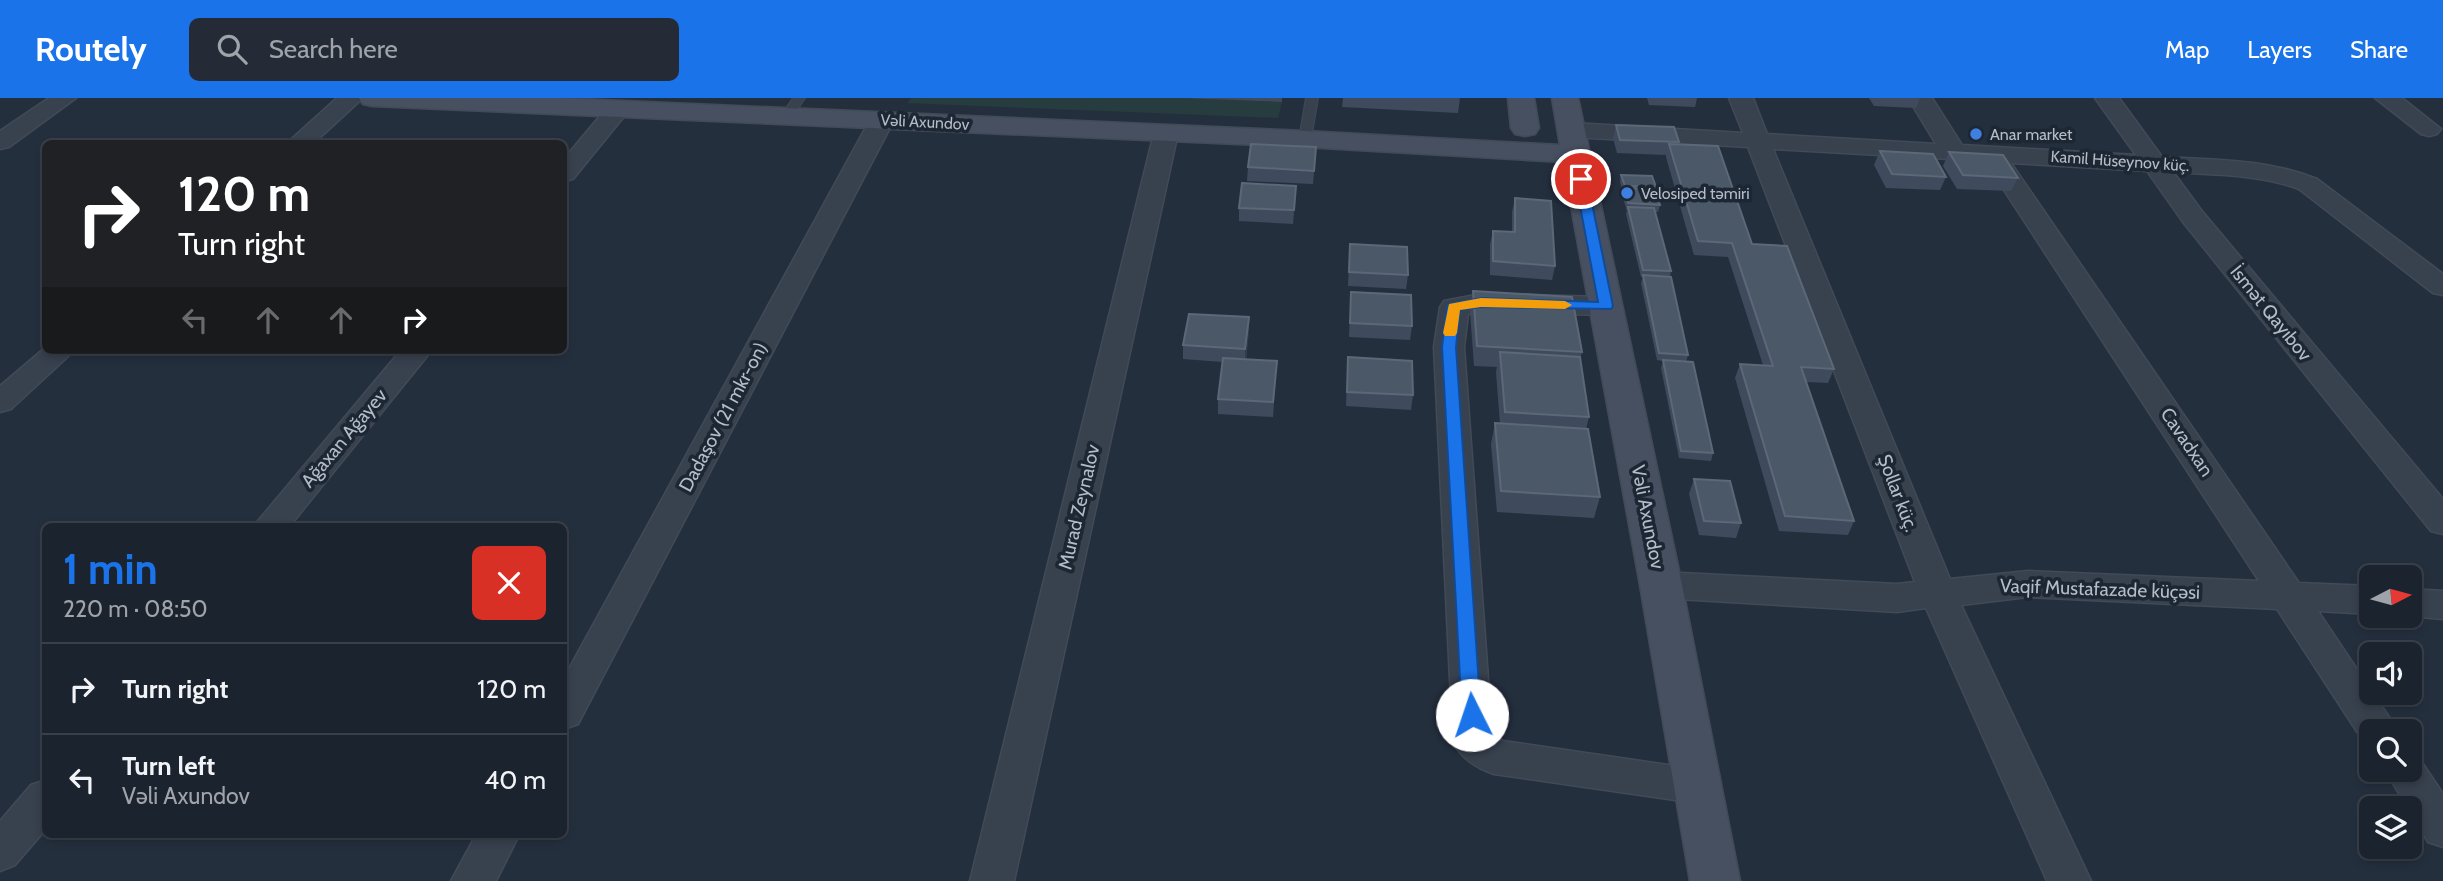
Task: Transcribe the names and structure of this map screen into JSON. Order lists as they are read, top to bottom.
{
  "streets": {
    "street": [
      "Vəli Axundov",
      "Kamil Hüseynov küç.",
      "İsmət Qayıbov",
      "Dadaşov (21 mkr-on)",
      "Ağaxan Ağayev",
      "Cavadxan",
      "Şollar küç.",
      "Murad Zeynalov",
      "Vaqif Mustafazade küçəsi"
    ]
  },
  "crossings": [
    ["Vəli Axundov", "Kamil Hüseynov küç."],
    ["Vəli Axundov", "Dadaşov (21 mkr-on)"],
    ["Vəli Axundov", "Murad Zeynalov"],
    ["Vəli Axundov", "Vaqif Mustafazade küçəsi"],
    ["Kamil Hüseynov küç.", "İsmət Qayıbov"],
    ["Kamil Hüseynov küç.", "Cavadxan"],
    ["Kamil Hüseynov küç.", "Şollar küç."],
    ["Cavadxan", "Vaqif Mustafazade küçəsi"],
    ["Şollar küç.", "Vaqif Mustafazade küçəsi"]
  ],
  "places": ["Anar market", "Velosiped təmiri"],
  "north": "right",
  "page": {
    "header": "Routely",
    "search": "Search here",
    "nav": ["Map", "Layers", "Share"],
    "turn": ["120 m", "Turn right"],
    "heading": ["1 min", "220 m · 08:50"],
    "list": [
      {
        "name": "Turn right",
        "value": "120 m"
      },
      {
        "name": "Turn left",
        "note": "Vəli Axundov",
        "value": "40 m"
      }
    ]
  }
}
